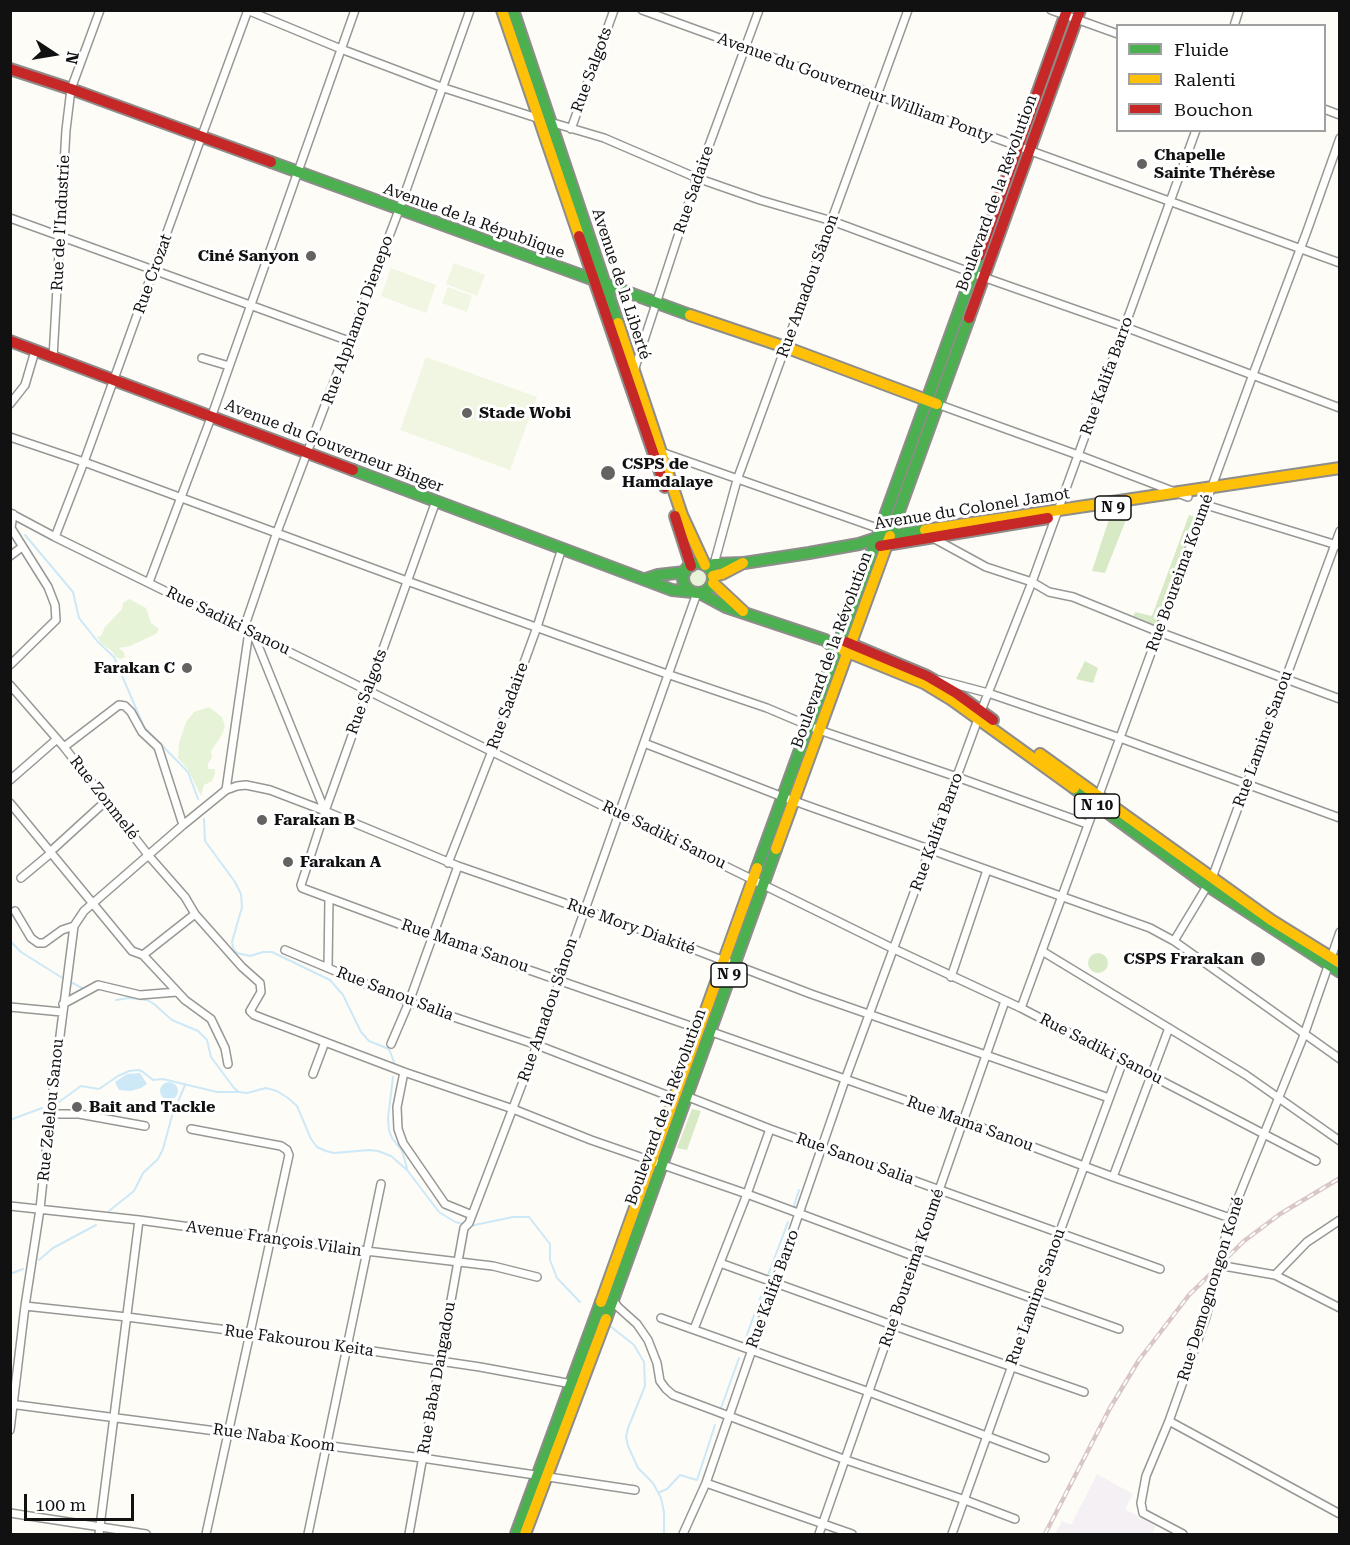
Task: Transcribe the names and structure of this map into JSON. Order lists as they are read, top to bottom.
{
  "streets": {
    "main road": [
      "Boulevard de la Révolution",
      "Avenue de la République",
      "Avenue de la Liberté",
      "Avenue du Gouverneur Binger",
      "N 9",
      "Avenue du Colonel Jamot",
      "N 10"
    ],
    "street": [
      "Rue Salgots",
      "Avenue du Gouverneur William Ponty",
      "Rue Sadaire",
      "Rue de l'Industrie",
      "Rue Crozat",
      "Rue Amadou Sânon",
      "Rue Alphamoi Dienepo",
      "Rue Kalifa Barro",
      "Rue Boureima Koumé",
      "Rue Sadiki Sanou",
      "Rue Lamine Sanou",
      "Rue Zonmelé",
      "Rue Mory Diakité",
      "Rue Mama Sanou",
      "Rue Sanou Salia",
      "Rue Zelelou Sanou",
      "Avenue François Vilain",
      "Rue Demognongon Koné",
      "Rue Fakourou Keita",
      "Rue Baba Dangadou",
      "Rue Naba Koom"
    ]
  },
  "crossings": [
    ["Rue Salgots", "Avenue du Gouverneur Binger"],
    ["Rue Salgots", "Rue Sadiki Sanou"],
    ["Rue Salgots", "Rue Mory Diakité"],
    ["Rue Salgots", "Rue Mama Sanou"],
    ["Avenue du Gouverneur William Ponty", "Rue Sadaire"],
    ["Avenue du Gouverneur William Ponty", "Boulevard de la Révolution"],
    ["Avenue du Gouverneur William Ponty", "Rue Amadou Sânon"],
    ["Avenue du Gouverneur William Ponty", "Rue Kalifa Barro"],
    ["Avenue du Gouverneur William Ponty", "Rue Boureima Koumé"],
    ["Rue Sadaire", "Avenue de la République"],
    ["Rue Sadaire", "Avenue de la Liberté"],
    ["Rue Sadaire", "Avenue du Gouverneur Binger"],
    ["Rue Sadaire", "Rue Sadiki Sanou"],
    ["Rue Sadaire", "Rue Mory Diakité"],
    ["Boulevard de la Révolution", "Avenue de la République"],
    ["Boulevard de la Révolution", "Avenue du Gouverneur Binger"],
    ["Boulevard de la Révolution", "N 9"],
    ["Boulevard de la Révolution", "Avenue du Colonel Jamot"],
    ["Boulevard de la Révolution", "Rue Sadiki Sanou"],
    ["Boulevard de la Révolution", "N 10"],
    ["Boulevard de la Révolution", "Rue Mory Diakité"],
    ["Boulevard de la Révolution", "Rue Mama Sanou"],
    ["Boulevard de la Révolution", "Rue Sanou Salia"],
    ["Avenue de la République", "Rue de l'Industrie"],
    ["Avenue de la République", "Rue Crozat"],
    ["Avenue de la République", "Avenue de la Liberté"],
    ["Avenue de la République", "Rue Amadou Sânon"],
    ["Avenue de la République", "Rue Alphamoi Dienepo"],
    ["Rue de l'Industrie", "Avenue du Gouverneur Binger"],
    ["Rue Crozat", "Avenue du Gouverneur Binger"],
    ["Rue Crozat", "Rue Sadiki Sanou"],
    ["Avenue de la Liberté", "Rue Amadou Sânon"],
    ["Avenue de la Liberté", "Avenue du Gouverneur Binger"],
    ["Avenue de la Liberté", "Avenue du Colonel Jamot"],
    ["Rue Amadou Sânon", "Avenue du Gouverneur Binger"],
    ["Rue Amadou Sânon", "Avenue du Colonel Jamot"],
    ["Rue Amadou Sânon", "Rue Sadiki Sanou"],
    ["Rue Amadou Sânon", "Rue Mory Diakité"],
    ["Rue Amadou Sânon", "Rue Mama Sanou"],
    ["Rue Amadou Sânon", "Rue Sanou Salia"],
    ["Rue Amadou Sânon", "Rue Baba Dangadou"],
    ["Rue Alphamoi Dienepo", "Avenue du Gouverneur Binger"],
    ["Rue Alphamoi Dienepo", "Rue Sadiki Sanou"],
    ["Rue Alphamoi Dienepo", "Rue Mory Diakité"],
    ["Rue Kalifa Barro", "Avenue du Colonel Jamot"],
    ["Rue Kalifa Barro", "Rue Sadiki Sanou"],
    ["Rue Kalifa Barro", "N 10"],
    ["Rue Kalifa Barro", "Rue Mory Diakité"],
    ["Rue Kalifa Barro", "Rue Mama Sanou"],
    ["Rue Kalifa Barro", "Rue Sanou Salia"],
    ["Avenue du Gouverneur Binger", "Avenue du Colonel Jamot"],
    ["Avenue du Gouverneur Binger", "N 10"],
    ["N 9", "Rue Fakourou Keita"],
    ["N 9", "Rue Naba Koom"],
    ["Avenue du Colonel Jamot", "Rue Boureima Koumé"],
    ["Rue Boureima Koumé", "Rue Sadiki Sanou"],
    ["Rue Boureima Koumé", "N 10"],
    ["Rue Boureima Koumé", "Rue Mory Diakité"],
    ["Rue Boureima Koumé", "Rue Mama Sanou"],
    ["Rue Boureima Koumé", "Rue Sanou Salia"],
    ["Rue Sadiki Sanou", "Rue Lamine Sanou"],
    ["Rue Sadiki Sanou", "Rue Demognongon Koné"],
    ["Rue Lamine Sanou", "N 10"],
    ["Rue Lamine Sanou", "Rue Mory Diakité"],
    ["Rue Lamine Sanou", "Rue Mama Sanou"],
    ["Rue Lamine Sanou", "Rue Sanou Salia"],
    ["N 10", "Rue Demognongon Koné"],
    ["Rue Mama Sanou", "Rue Demognongon Koné"],
    ["Rue Zelelou Sanou", "Avenue François Vilain"],
    ["Rue Zelelou Sanou", "Rue Fakourou Keita"],
    ["Rue Zelelou Sanou", "Rue Naba Koom"],
    ["Avenue François Vilain", "Rue Baba Dangadou"],
    ["Rue Fakourou Keita", "Rue Baba Dangadou"],
    ["Rue Baba Dangadou", "Rue Naba Koom"]
  ],
  "places": [
    "Chapelle Sainte Thérèse",
    "Ciné Sanyon",
    "Stade Wobi",
    "CSPS de Hamdalaye",
    "Farakan C",
    "Farakan B",
    "Farakan A",
    "CSPS Frarakan",
    "Bait and Tackle"
  ],
  "legend": ["Fluide", "Ralenti", "Bouchon"],
  "scale_bar": "100 m",
  "north": "right"
}
